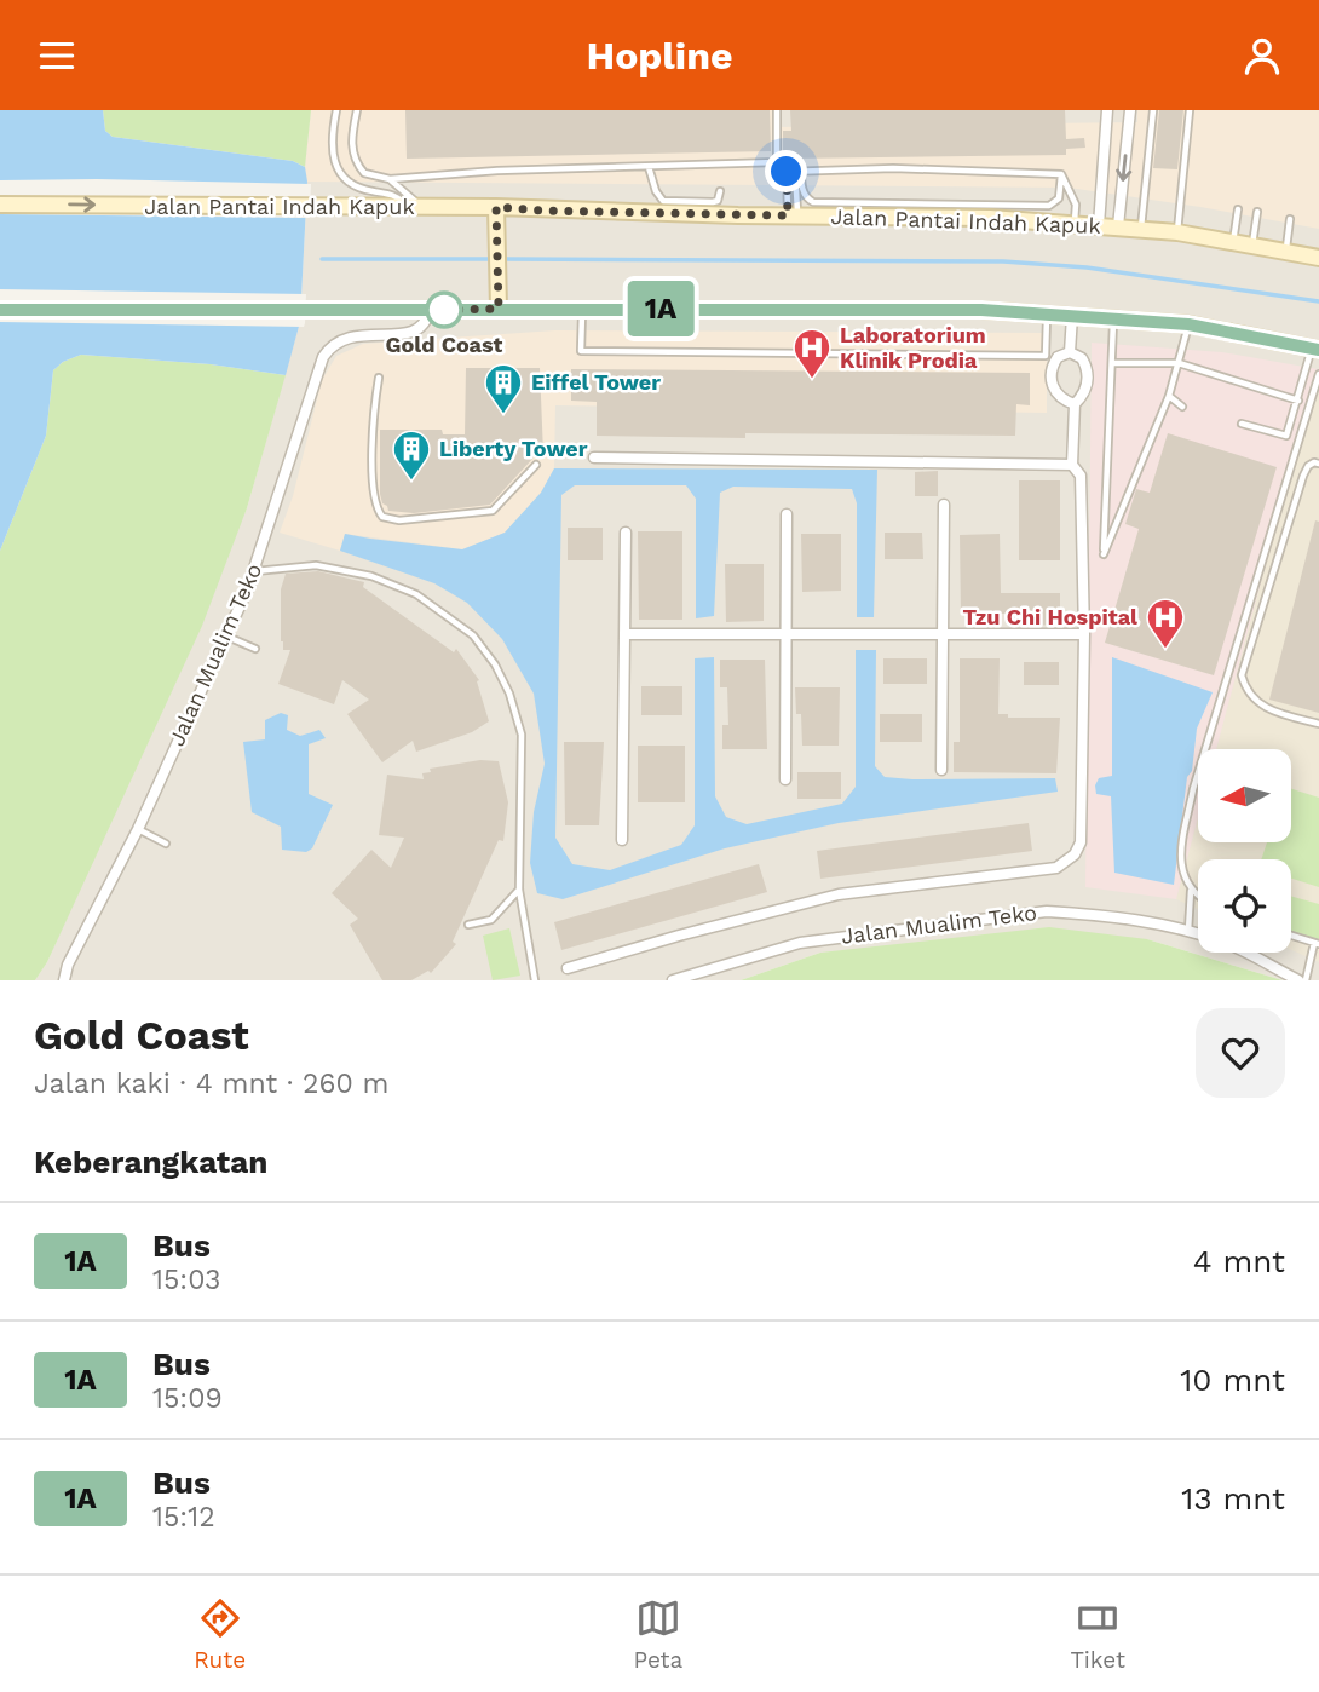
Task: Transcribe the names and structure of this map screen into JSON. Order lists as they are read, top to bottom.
{
  "streets": {
    "main road": ["Jalan Pantai Indah Kapuk"],
    "street": ["Jalan Mualim Teko"]
  },
  "places": {
    "other": ["Gold Coast"],
    "hospital": ["Laboratorium Klinik Prodia", "Tzu Chi Hospital"],
    "building": ["Eiffel Tower", "Liberty Tower"]
  },
  "lines": ["bus line 1A"],
  "north": "left",
  "page": {
    "header": "Hopline",
    "on_map": "1A",
    "heading": [
      ["Gold Coast", "Jalan kaki · 4 mnt · 260 m"],
      "Keberangkatan"
    ],
    "list": [
      {
        "mark": "1A",
        "name": "Bus",
        "note": "15:03",
        "value": "4 mnt"
      },
      {
        "mark": "1A",
        "name": "Bus",
        "note": "15:09",
        "value": "10 mnt"
      },
      {
        "mark": "1A",
        "name": "Bus",
        "note": "15:12",
        "value": "13 mnt"
      }
    ],
    "tabs": ["Rute", "Peta", "Tiket"]
  }
}
